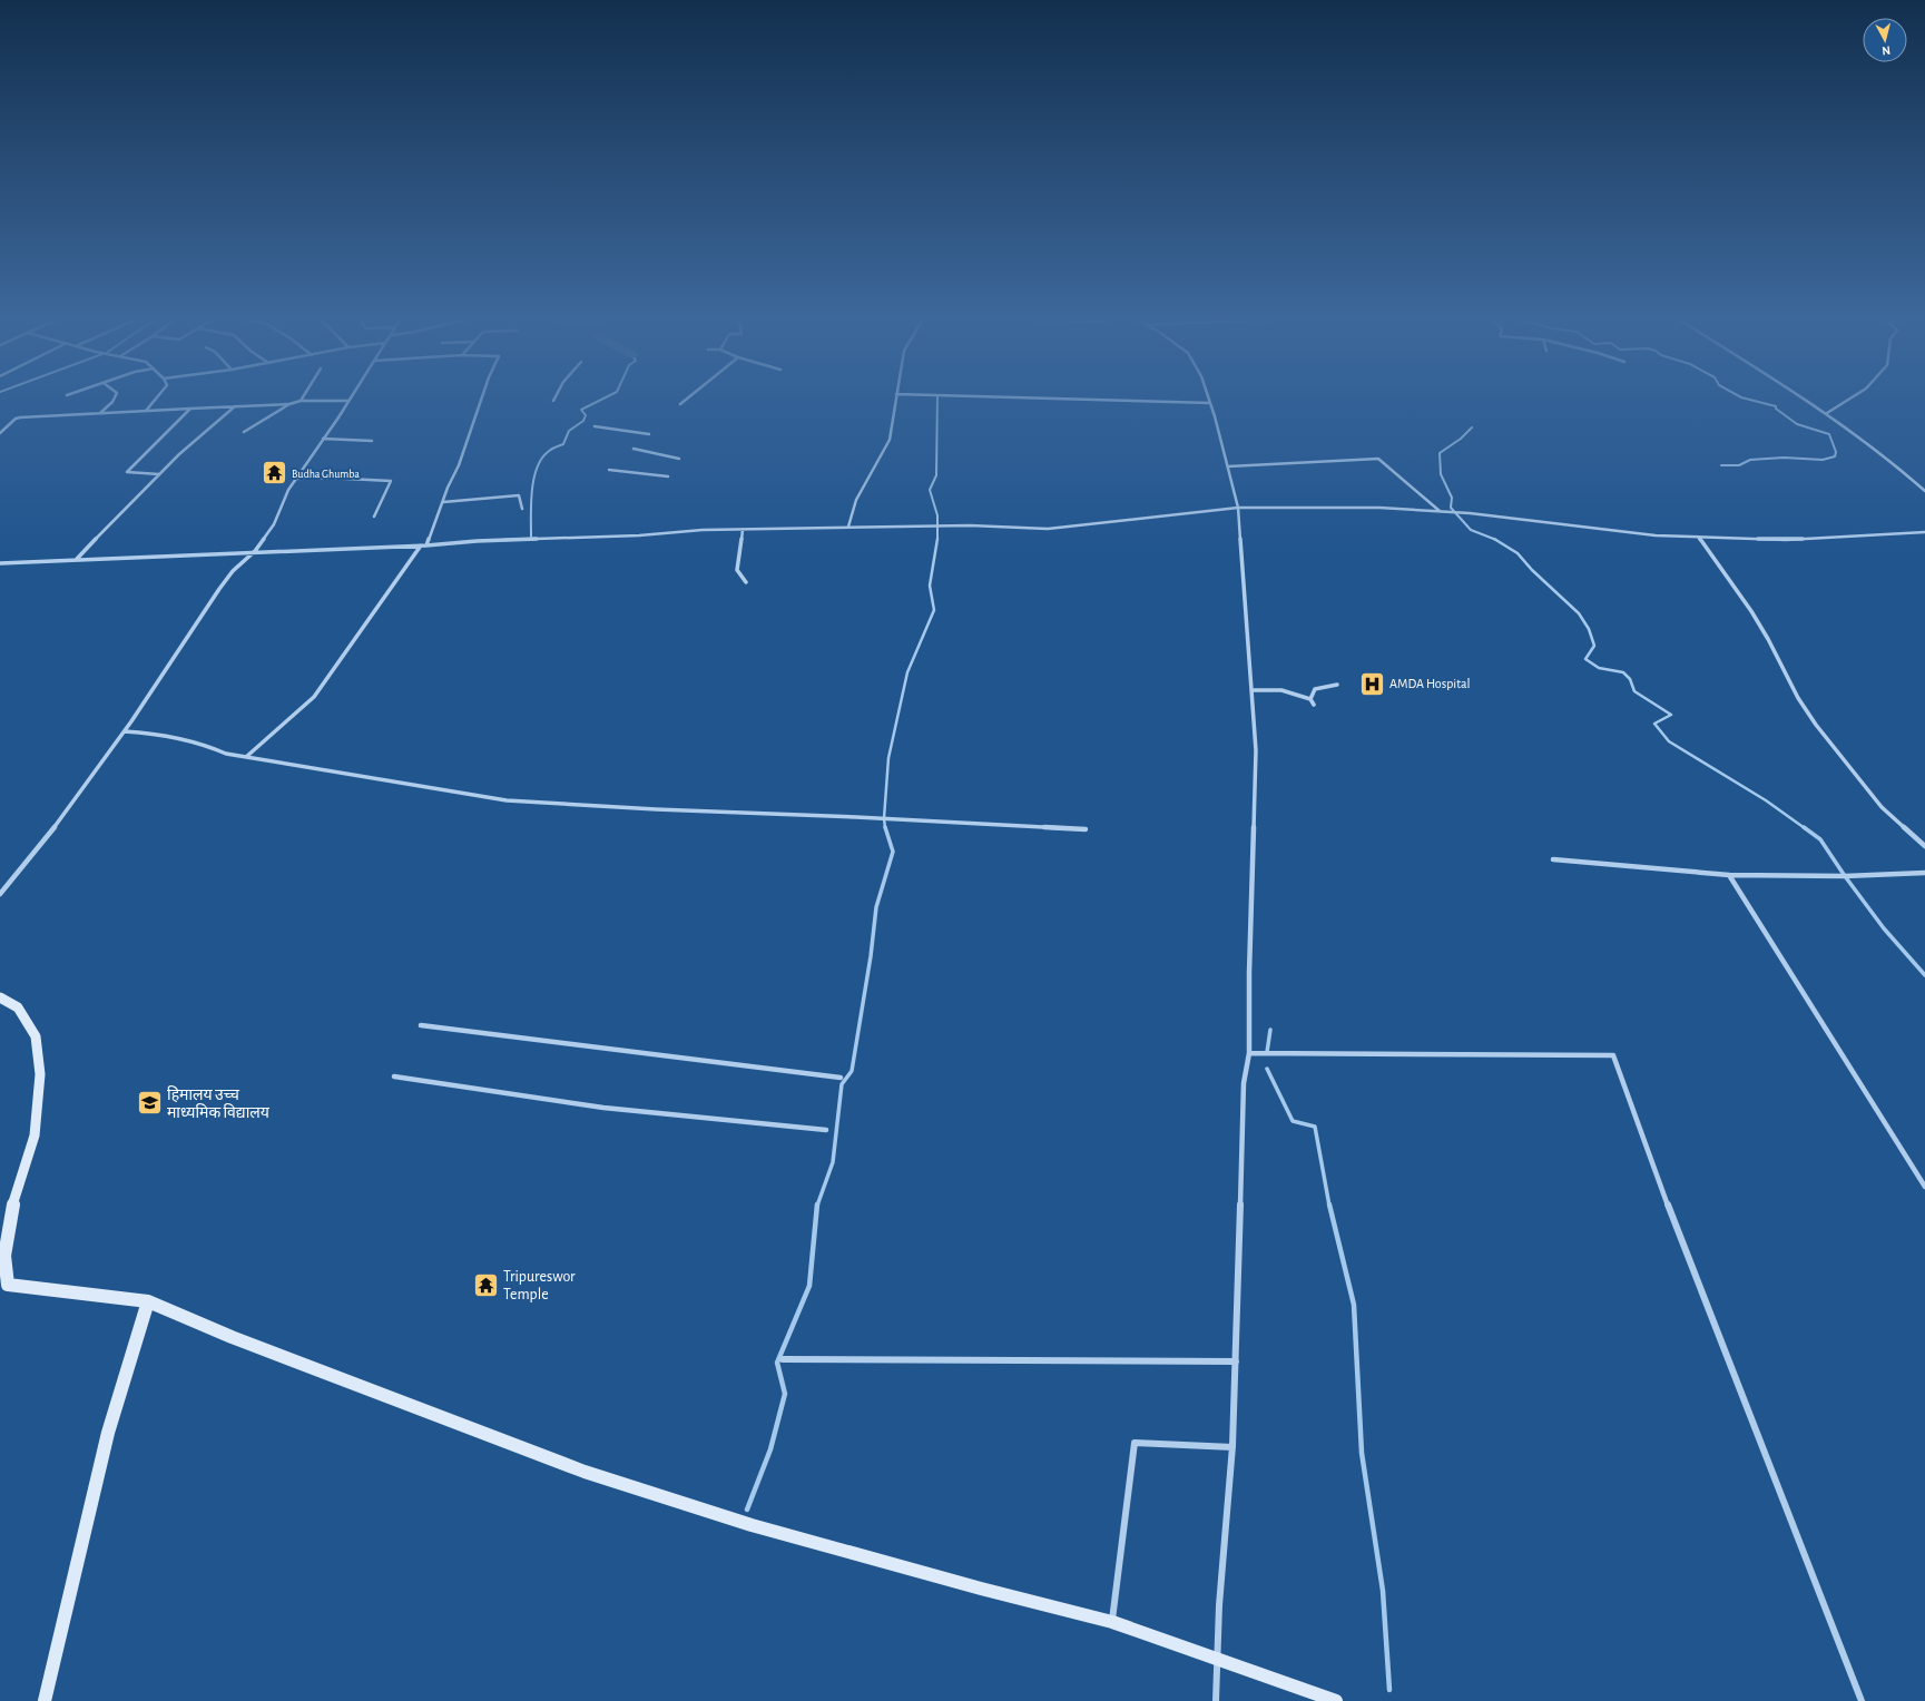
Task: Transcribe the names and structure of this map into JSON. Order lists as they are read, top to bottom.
{
  "places": {
    "temple": ["Budha Ghumba", "Tripureswor Temple"],
    "hospital": ["AMDA Hospital"],
    "school or university": ["हिमालय उच्च माध्यमिक विद्यालय"]
  },
  "north": "bottom"
}
